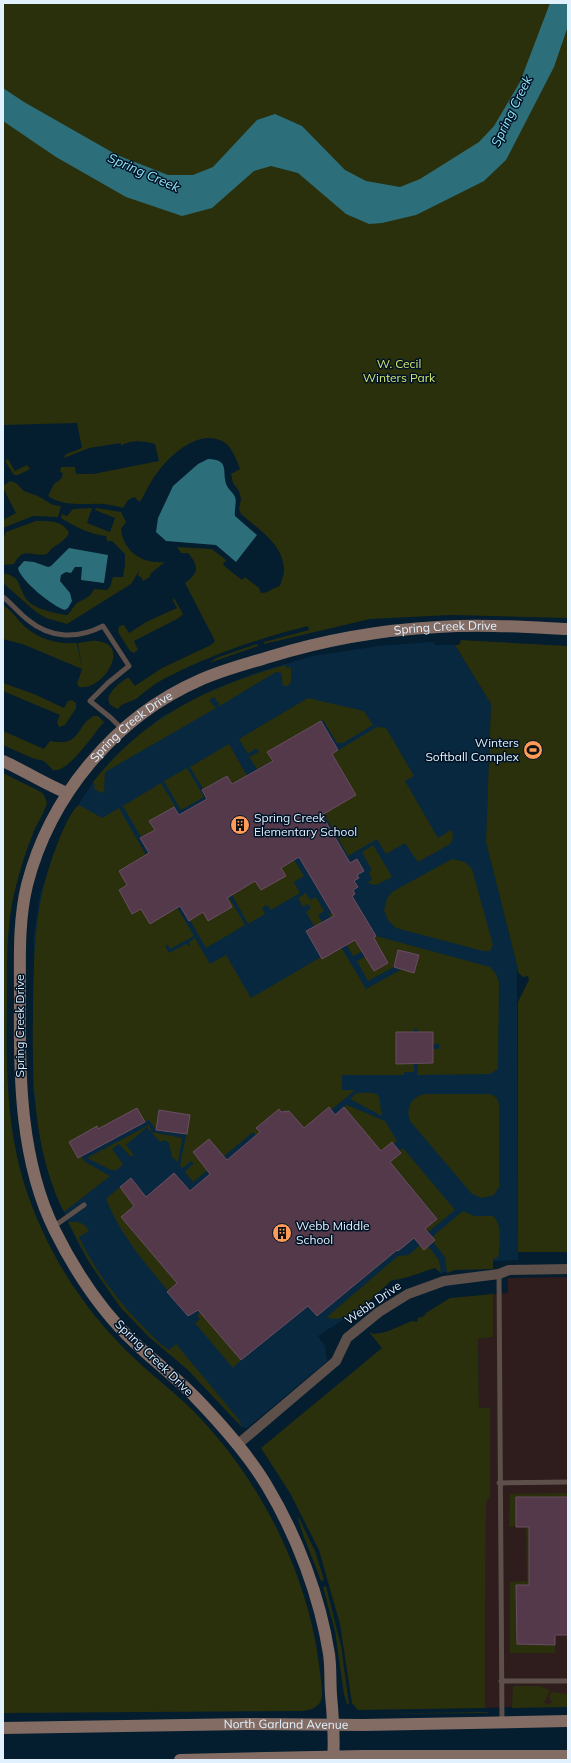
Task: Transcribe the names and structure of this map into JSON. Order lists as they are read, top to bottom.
{
  "streets": {
    "street": ["Spring Creek Drive", "Webb Drive", "North Garland Avenue"]
  },
  "crossings": [
    ["Spring Creek Drive", "Webb Drive"],
    ["Spring Creek Drive", "North Garland Avenue"]
  ],
  "water": ["Spring Creek"],
  "parks": ["W. Cecil Winters Park"],
  "places": {
    "sports": ["Winters Softball Complex"],
    "building": ["Spring Creek Elementary School", "Webb Middle School"]
  }
}
